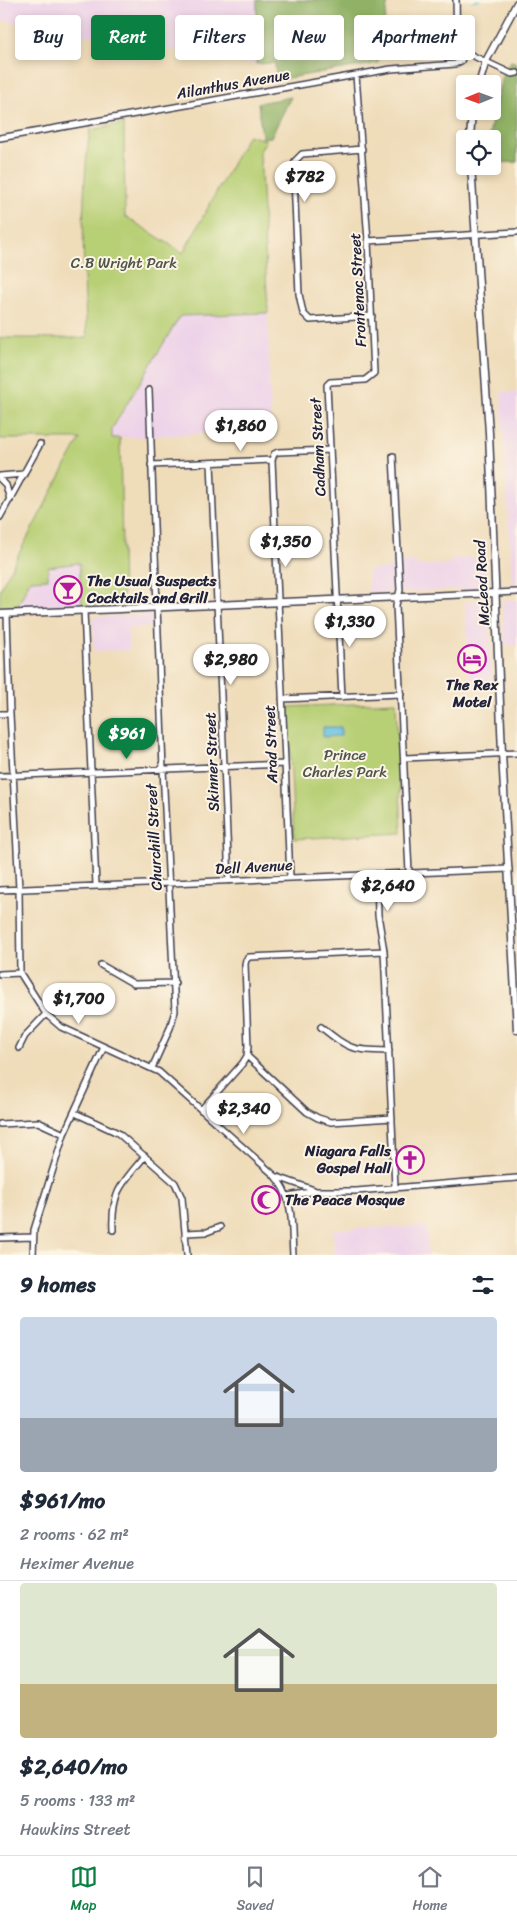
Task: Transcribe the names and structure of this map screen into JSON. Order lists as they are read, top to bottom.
{
  "streets": {
    "main road": ["McLeod Road"],
    "street": [
      "Ailanthus Avenue",
      "Frontenac Street",
      "Cadham Street",
      "Arad Street",
      "Skinner Street",
      "Churchill Street",
      "Dell Avenue"
    ]
  },
  "crossings": [
    ["Ailanthus Avenue", "Frontenac Street"],
    ["Frontenac Street", "Cadham Street"],
    ["McLeod Road", "Dell Avenue"],
    ["Arad Street", "Dell Avenue"],
    ["Skinner Street", "Dell Avenue"],
    ["Churchill Street", "Dell Avenue"]
  ],
  "parks": ["C.B Wright Park", "Prince Charles Park"],
  "places": {
    "bar": ["The Usual Suspects Cocktails and Grill"],
    "hotel": ["The Rex Motel"],
    "church": ["Niagara Falls Gospel Hall"],
    "mosque": ["The Peace Mosque"]
  },
  "north": "left",
  "page": {
    "chip": [
      "Buy",
      "Rent",
      "Filters",
      "New",
      "Apartment"
    ],
    "price": [
      "$782",
      "$1,860",
      "$1,350",
      "$1,330",
      "$2,980",
      "$961",
      "$2,640",
      "$1,700",
      "$2,340"
    ],
    "heading": "9 homes",
    "list": [
      {
        "name": "$961/mo",
        "note": "2 rooms · 62 m² · Heximer Avenue"
      },
      {
        "name": "$2,640/mo",
        "note": "5 rooms · 133 m² · Hawkins Street"
      }
    ],
    "tabs": ["Map", "Saved", "Home"]
  }
}
